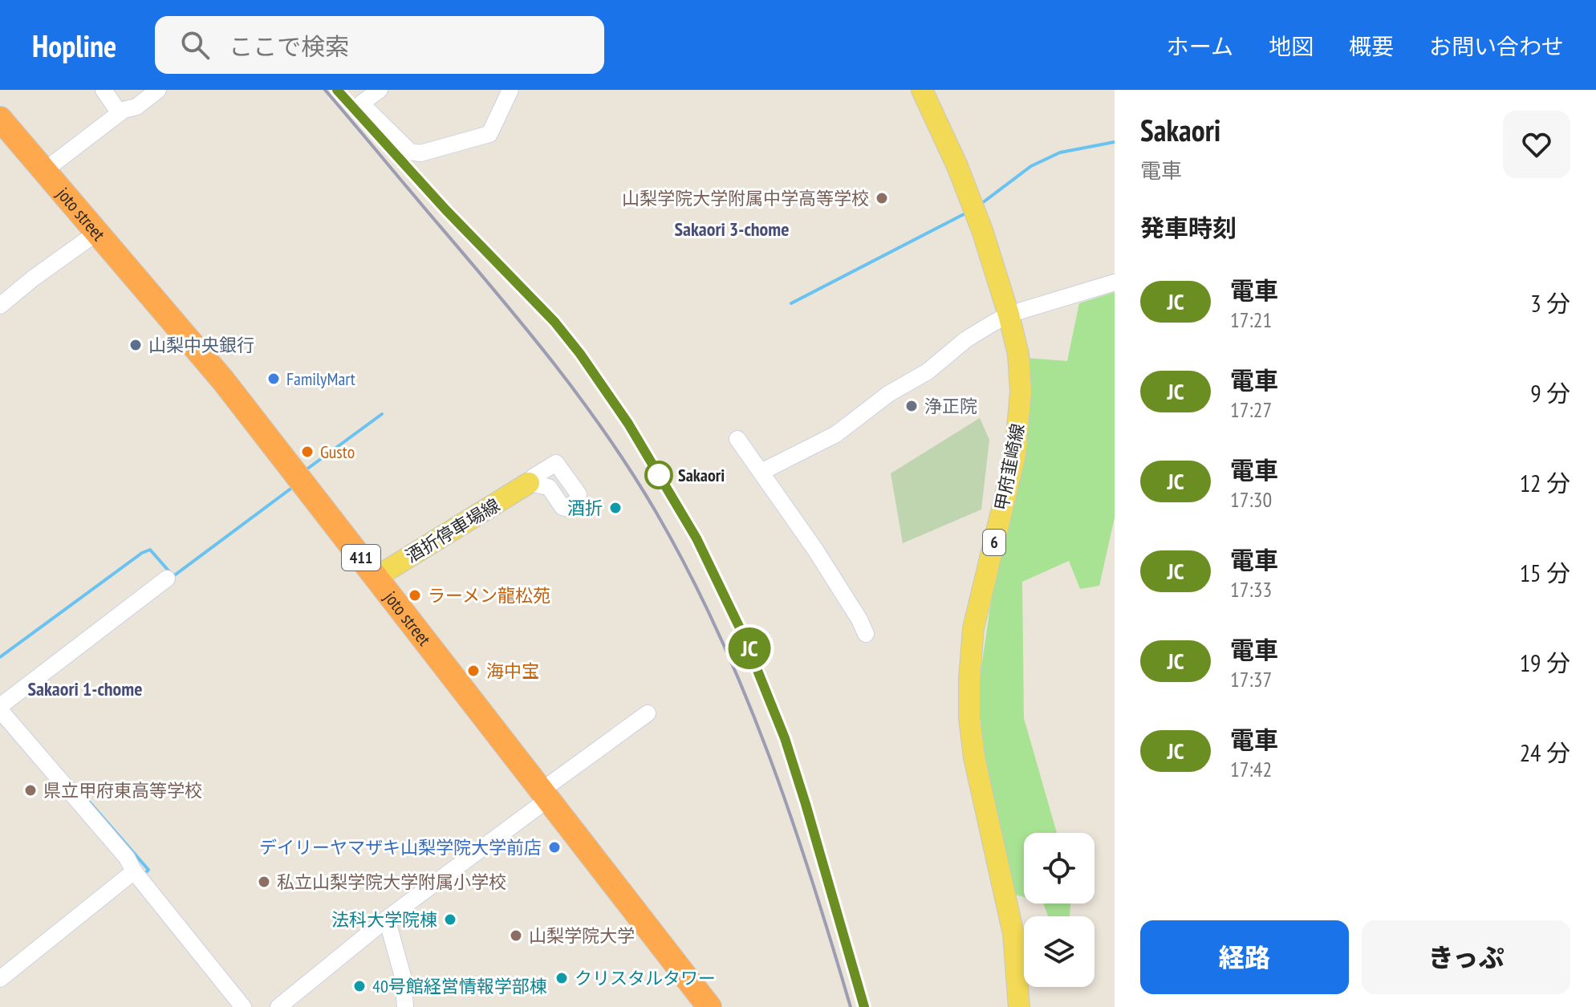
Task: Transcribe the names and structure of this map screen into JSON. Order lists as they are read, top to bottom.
{
  "streets": {
    "highway": ["joto street", "411"],
    "main road": ["甲府韮崎線", "酒折停車場線", "6"]
  },
  "crossings": [
    ["joto street", "酒折停車場線"]
  ],
  "districts": ["Sakaori 3-chome", "Sakaori 1-chome"],
  "places": [
    "山梨学院大学附属中学高等学校",
    "山梨中央銀行",
    "FamilyMart",
    "浄正院",
    "Gusto",
    "Sakaori",
    "酒折",
    "ラーメン龍松苑",
    "海中宝",
    "県立甲府東高等学校",
    "デイリーヤマザキ山梨学院大学前店",
    "私立山梨学院大学附属小学校",
    "法科大学院棟",
    "山梨学院大学",
    "クリスタルタワー",
    "40号館経営情報学部棟"
  ],
  "page": {
    "header": "Hopline",
    "search": "ここで検索",
    "nav": [
      "ホーム",
      "地図",
      "概要",
      "お問い合わせ"
    ],
    "on_map": "JC",
    "heading": [
      ["Sakaori", "電車"],
      "発車時刻"
    ],
    "list": [
      {
        "mark": "JC",
        "name": "電車",
        "note": "17:21",
        "value": "3 分"
      },
      {
        "mark": "JC",
        "name": "電車",
        "note": "17:27",
        "value": "9 分"
      },
      {
        "mark": "JC",
        "name": "電車",
        "note": "17:30",
        "value": "12 分"
      },
      {
        "mark": "JC",
        "name": "電車",
        "note": "17:33",
        "value": "15 分"
      },
      {
        "mark": "JC",
        "name": "電車",
        "note": "17:37",
        "value": "19 分"
      },
      {
        "mark": "JC",
        "name": "電車",
        "note": "17:42",
        "value": "24 分"
      }
    ],
    "buttons": ["経路", "きっぷ"]
  }
}
